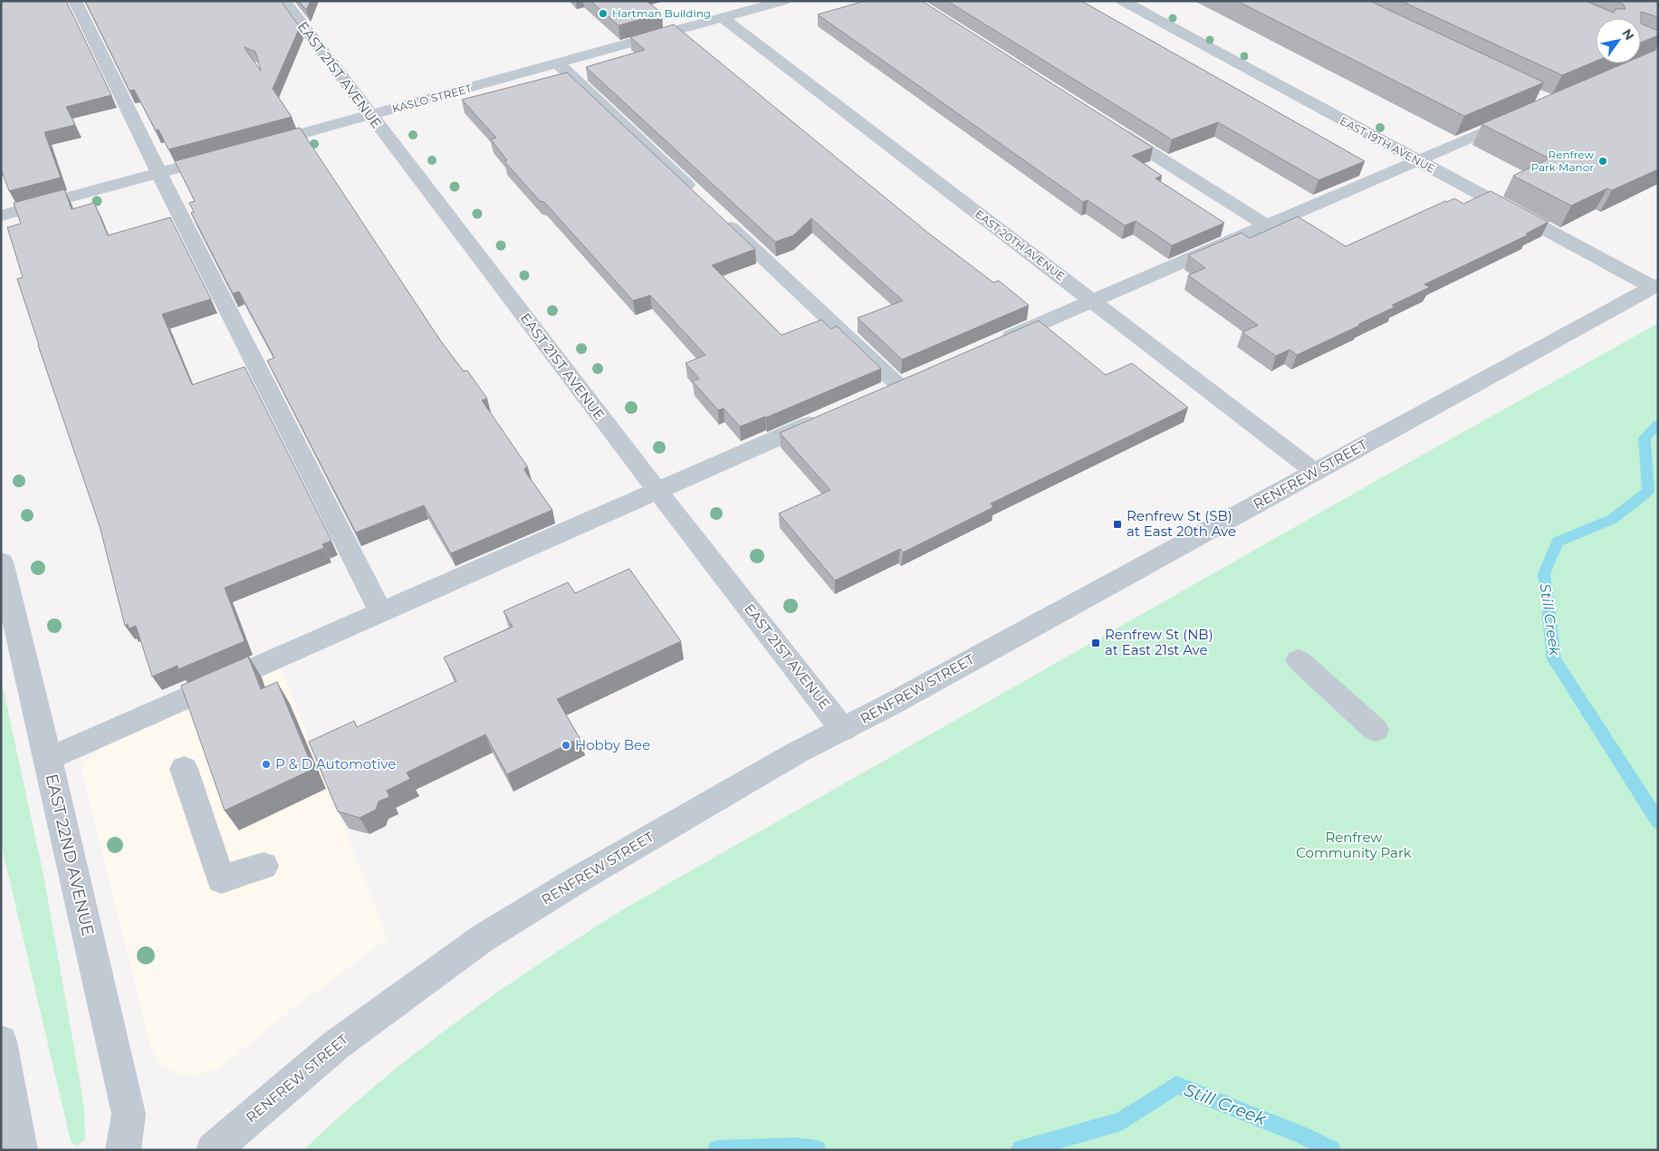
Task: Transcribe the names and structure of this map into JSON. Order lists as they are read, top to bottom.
{
  "streets": {
    "street": [
      "EAST 21ST AVENUE",
      "KASLO STREET",
      "EAST 19TH AVENUE",
      "EAST 20TH AVENUE",
      "RENFREW STREET",
      "EAST 22ND AVENUE"
    ]
  },
  "crossings": [
    ["EAST 21ST AVENUE", "KASLO STREET"],
    ["EAST 21ST AVENUE", "RENFREW STREET"],
    ["KASLO STREET", "EAST 20TH AVENUE"],
    ["EAST 19TH AVENUE", "RENFREW STREET"],
    ["EAST 20TH AVENUE", "RENFREW STREET"]
  ],
  "water": ["Still Creek"],
  "parks": ["Renfrew Community Park"],
  "places": {
    "other": [
      "Hartman Building",
      "Renfrew Park Manor",
      "Hobby Bee",
      "P & D Automotive"
    ],
    "transit": ["Renfrew St (SB) at East 20th Ave", "Renfrew St (NB) at East 21st Ave"]
  },
  "north": "top right"
}
